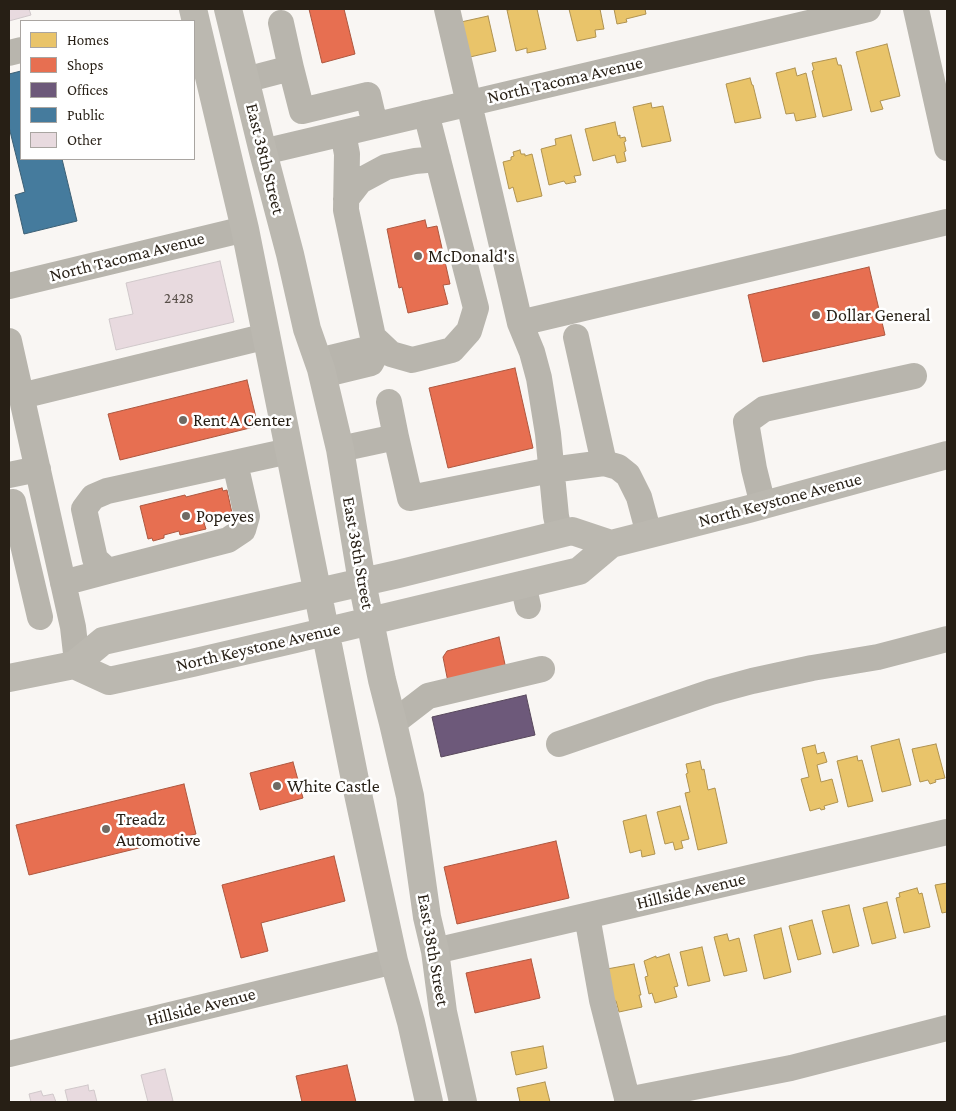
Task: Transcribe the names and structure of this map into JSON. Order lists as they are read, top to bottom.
{
  "streets": {
    "main road": ["East 38th Street", "North Keystone Avenue"],
    "street": ["North Tacoma Avenue", "Hillside Avenue"]
  },
  "crossings": [
    ["North Tacoma Avenue", "East 38th Street"],
    ["East 38th Street", "North Keystone Avenue"],
    ["East 38th Street", "Hillside Avenue"]
  ],
  "places": [
    "McDonald's",
    "Dollar General",
    "Rent A Center",
    "Popeyes",
    "White Castle",
    "Treadz Automotive"
  ],
  "house_numbers": ["2428"],
  "legend": [
    "Homes",
    "Shops",
    "Offices",
    "Public",
    "Other"
  ]
}
